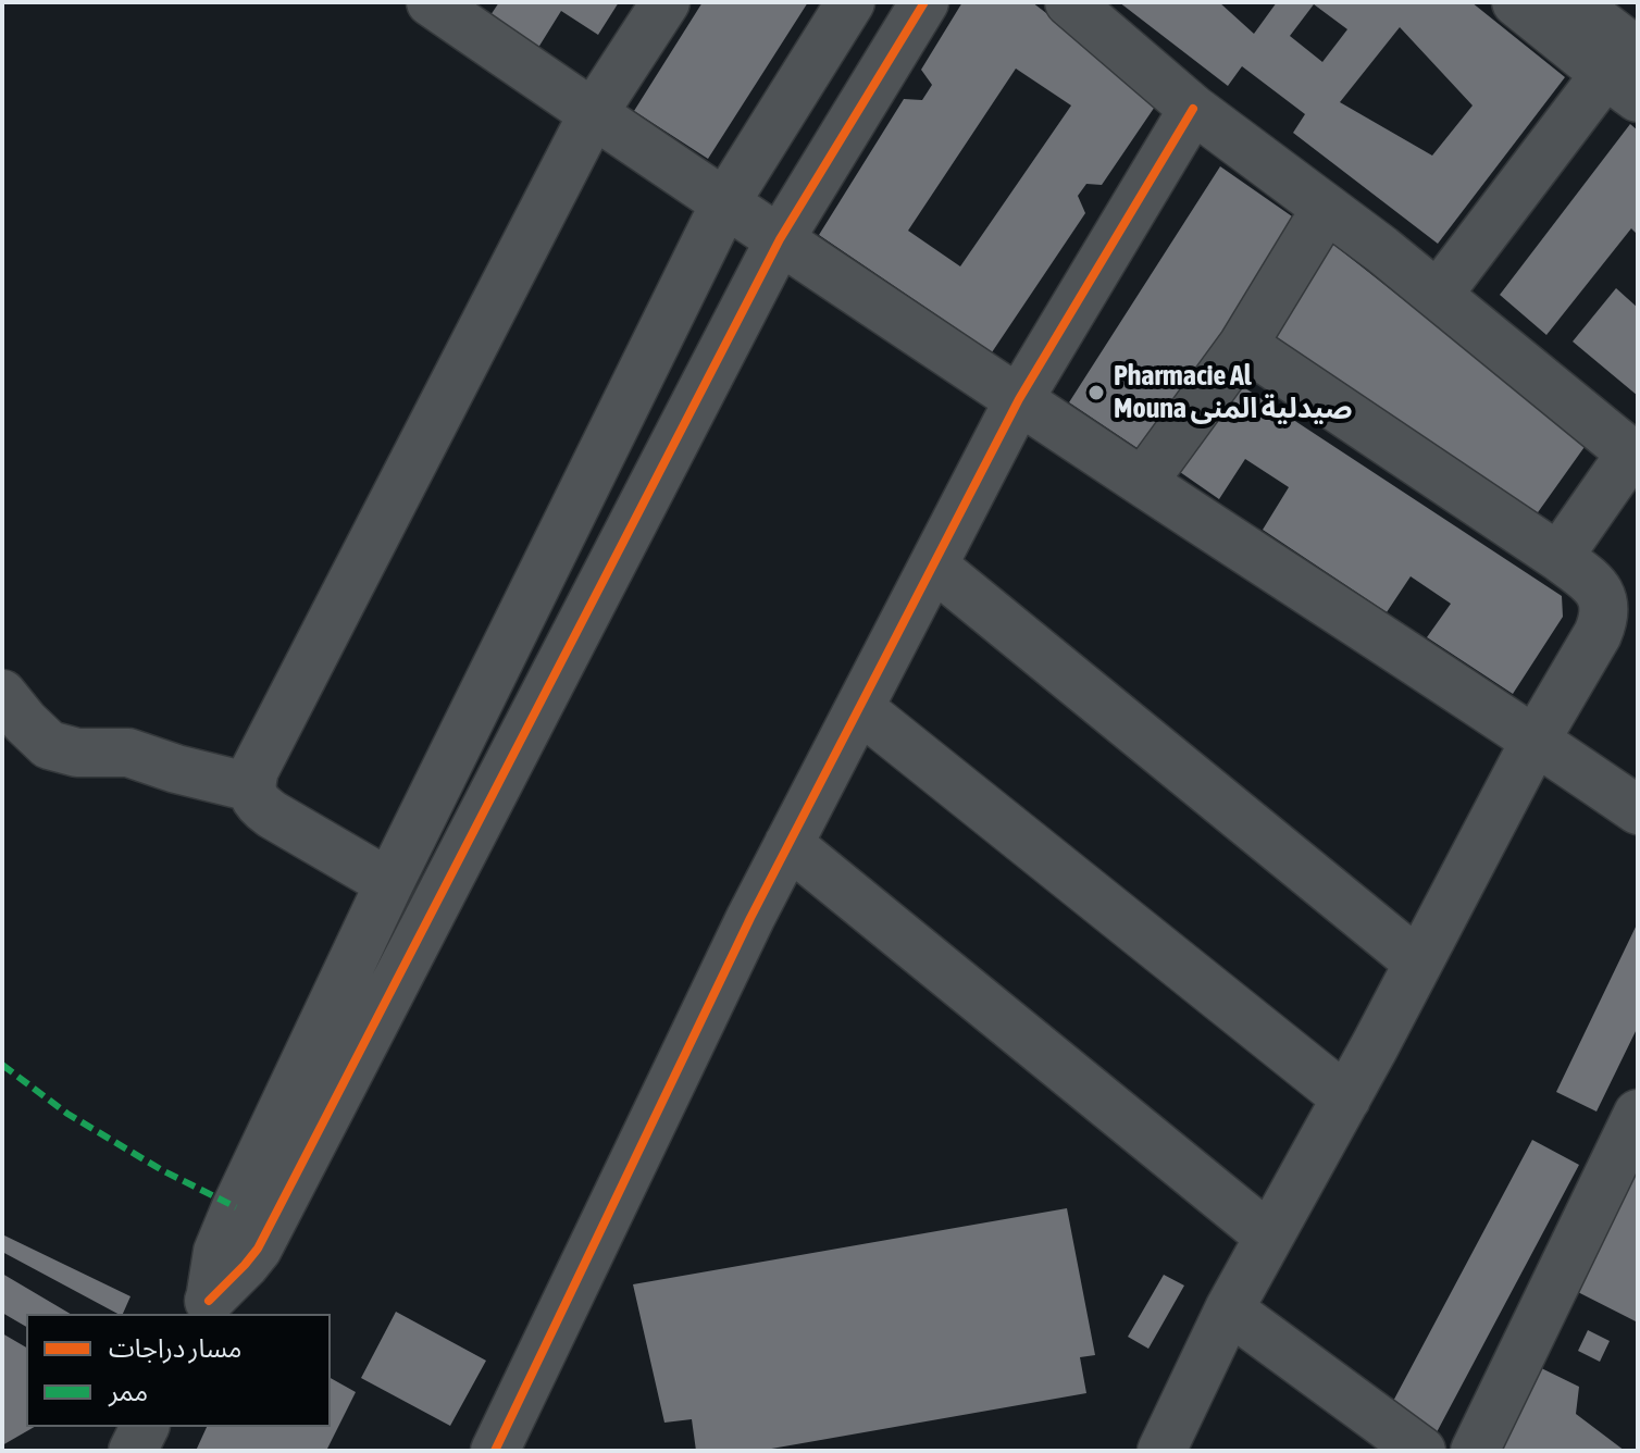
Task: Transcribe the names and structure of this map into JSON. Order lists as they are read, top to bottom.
{
  "places": ["Pharmacie Al Mouna صيدلية المنى"],
  "legend": ["مسار دراجات", "ممر"]
}
